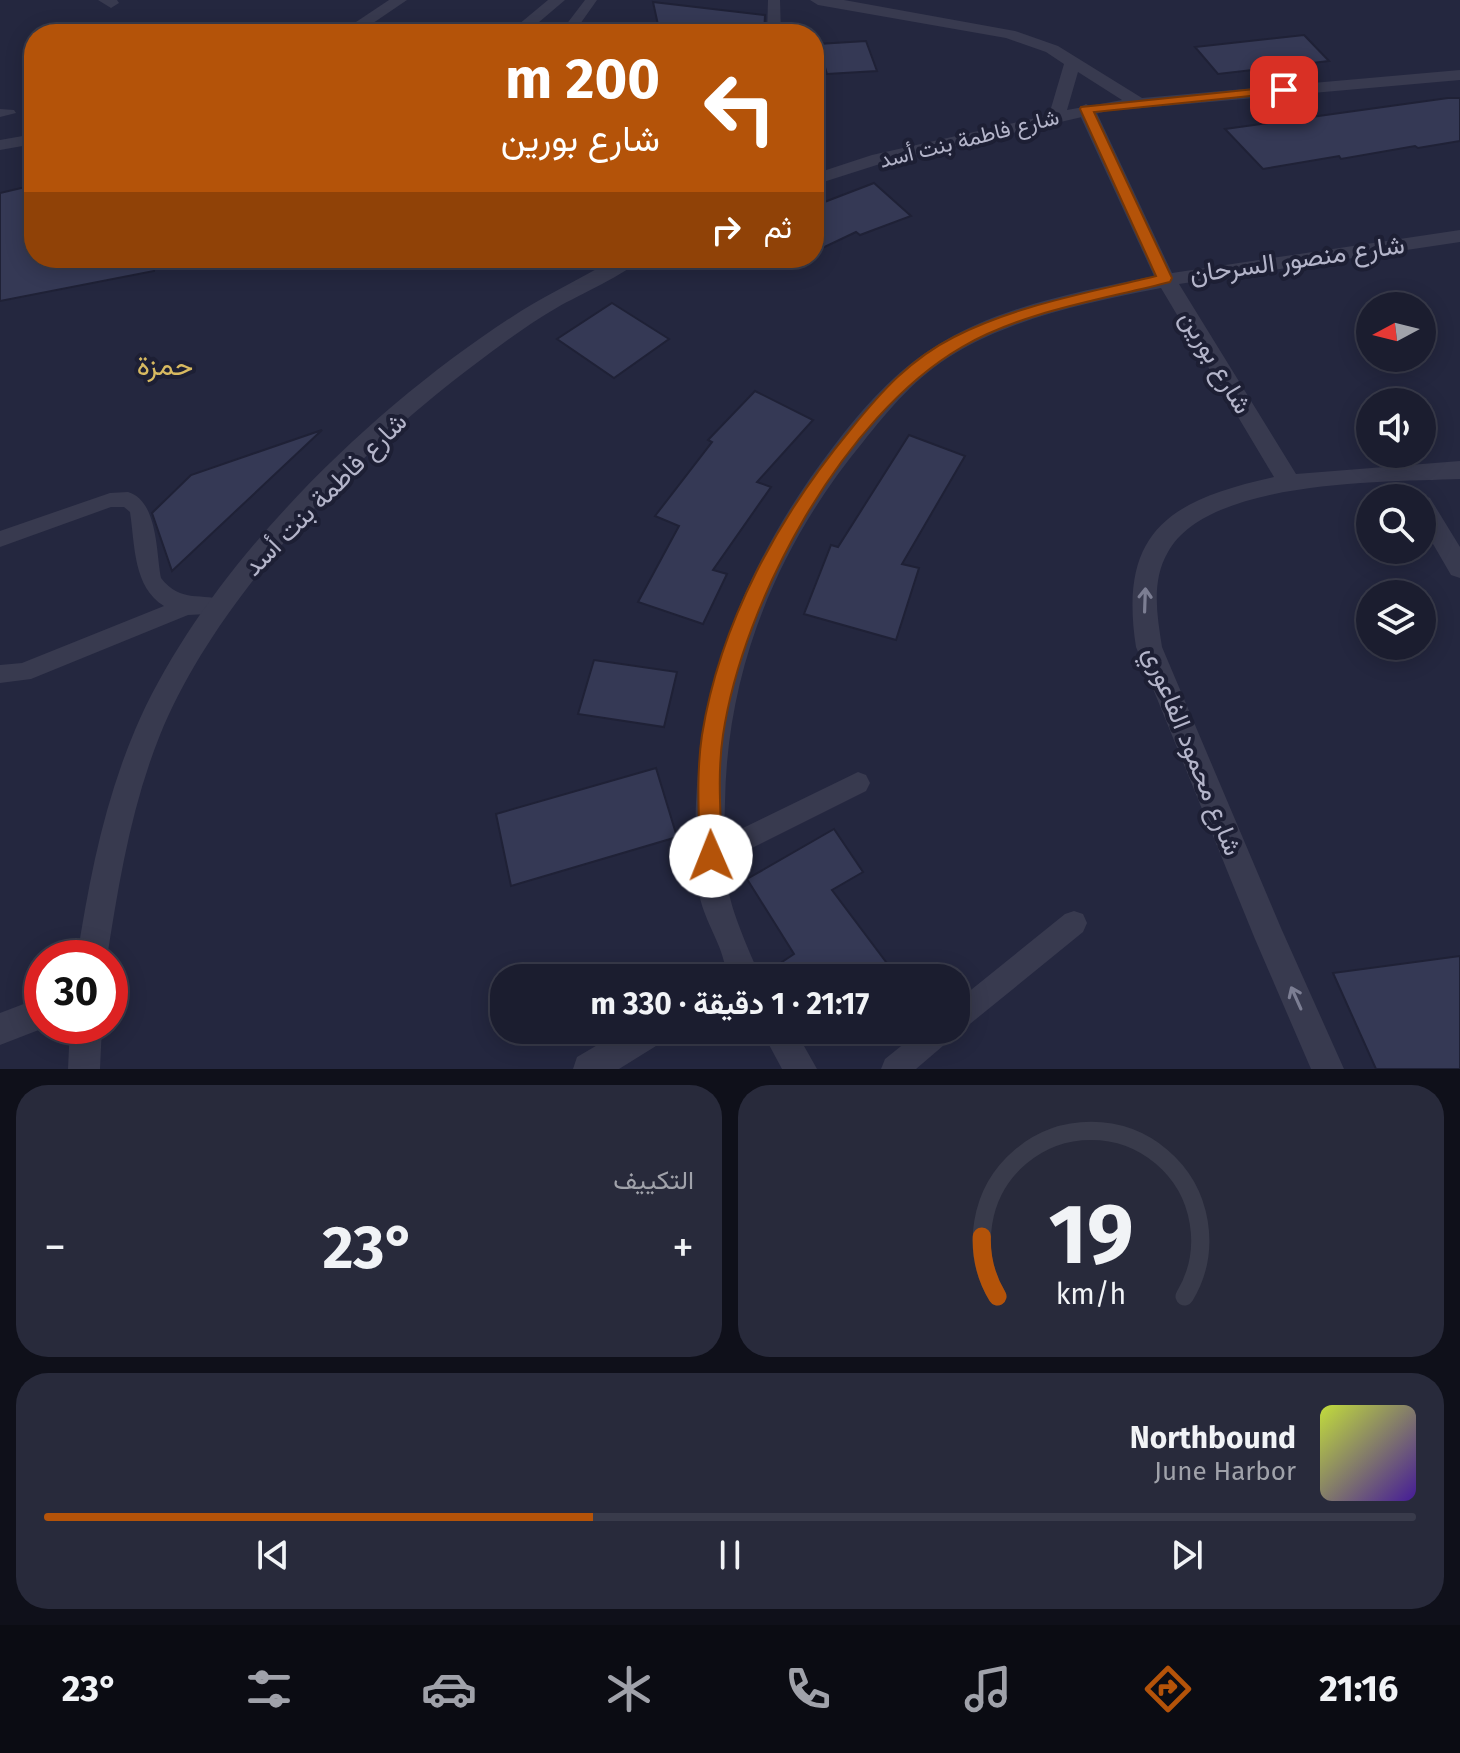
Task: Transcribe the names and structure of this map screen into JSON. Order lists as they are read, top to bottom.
{
  "streets": {
    "street": [
      "شارع فاطمة بنت أسد",
      "شارع منصور السرحان",
      "شارع بورين",
      "شارع محمود الفاعوري"
    ]
  },
  "crossings": [
    ["شارع فاطمة بنت أسد", "شارع بورين"],
    ["شارع منصور السرحان", "شارع بورين"],
    ["شارع بورين", "شارع محمود الفاعوري"]
  ],
  "one_way": ["شارع محمود الفاعوري"],
  "districts": ["حمزة"],
  "north": "left",
  "page": {
    "turn": ["200 m", "شارع بورين"],
    "then": "ثم",
    "limit": "30",
    "trip": "21:17 · 1 دقيقة · 330 m",
    "tile": "التكييف",
    "heat": ["−", "23°", "+"],
    "song": ["Northbound", "June Harbor"],
    "tabs": ["21:16", "23°"],
    "gauge": ["19", "km/h"]
  }
}
